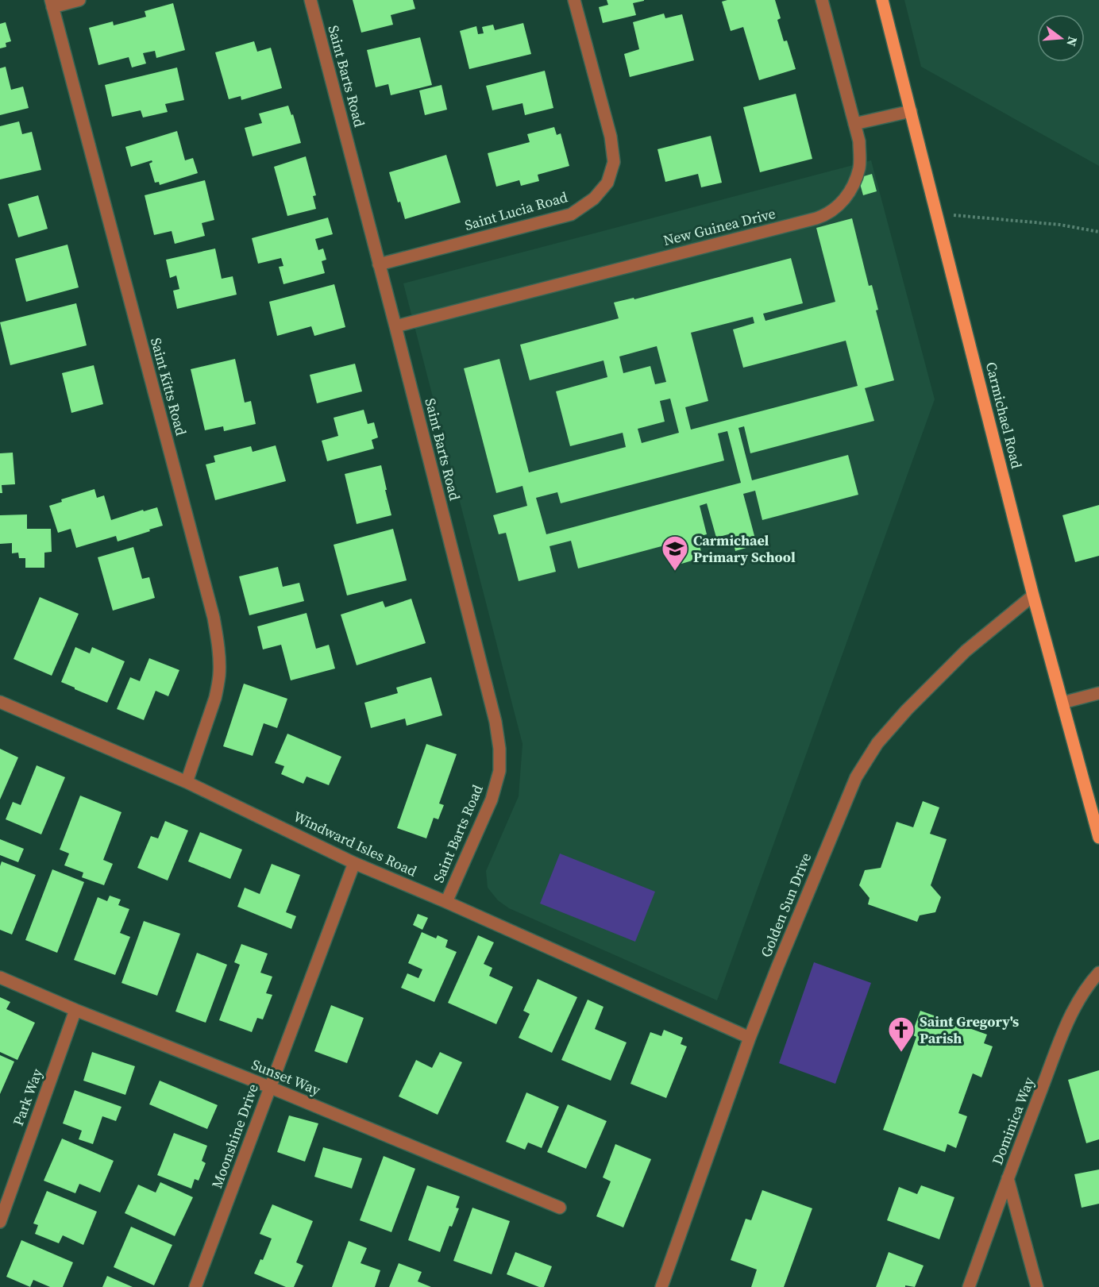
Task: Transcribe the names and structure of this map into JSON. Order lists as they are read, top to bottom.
{
  "streets": {
    "main road": ["Carmichael Road"],
    "street": [
      "Saint Barts Road",
      "Saint Lucia Road",
      "New Guinea Drive",
      "Saint Kitts Road",
      "Windward Isles Road",
      "Golden Sun Drive",
      "Sunset Way",
      "Park Way",
      "Dominica Way",
      "Moonshine Drive"
    ]
  },
  "crossings": [
    ["Saint Barts Road", "Saint Lucia Road"],
    ["Saint Barts Road", "New Guinea Drive"],
    ["Saint Barts Road", "Windward Isles Road"],
    ["Saint Kitts Road", "Windward Isles Road"],
    ["Carmichael Road", "Golden Sun Drive"],
    ["Windward Isles Road", "Golden Sun Drive"],
    ["Windward Isles Road", "Moonshine Drive"],
    ["Sunset Way", "Park Way"],
    ["Sunset Way", "Moonshine Drive"]
  ],
  "places": {
    "school or university": ["Carmichael Primary School"],
    "church": ["Saint Gregory's Parish"]
  },
  "north": "right"
}
